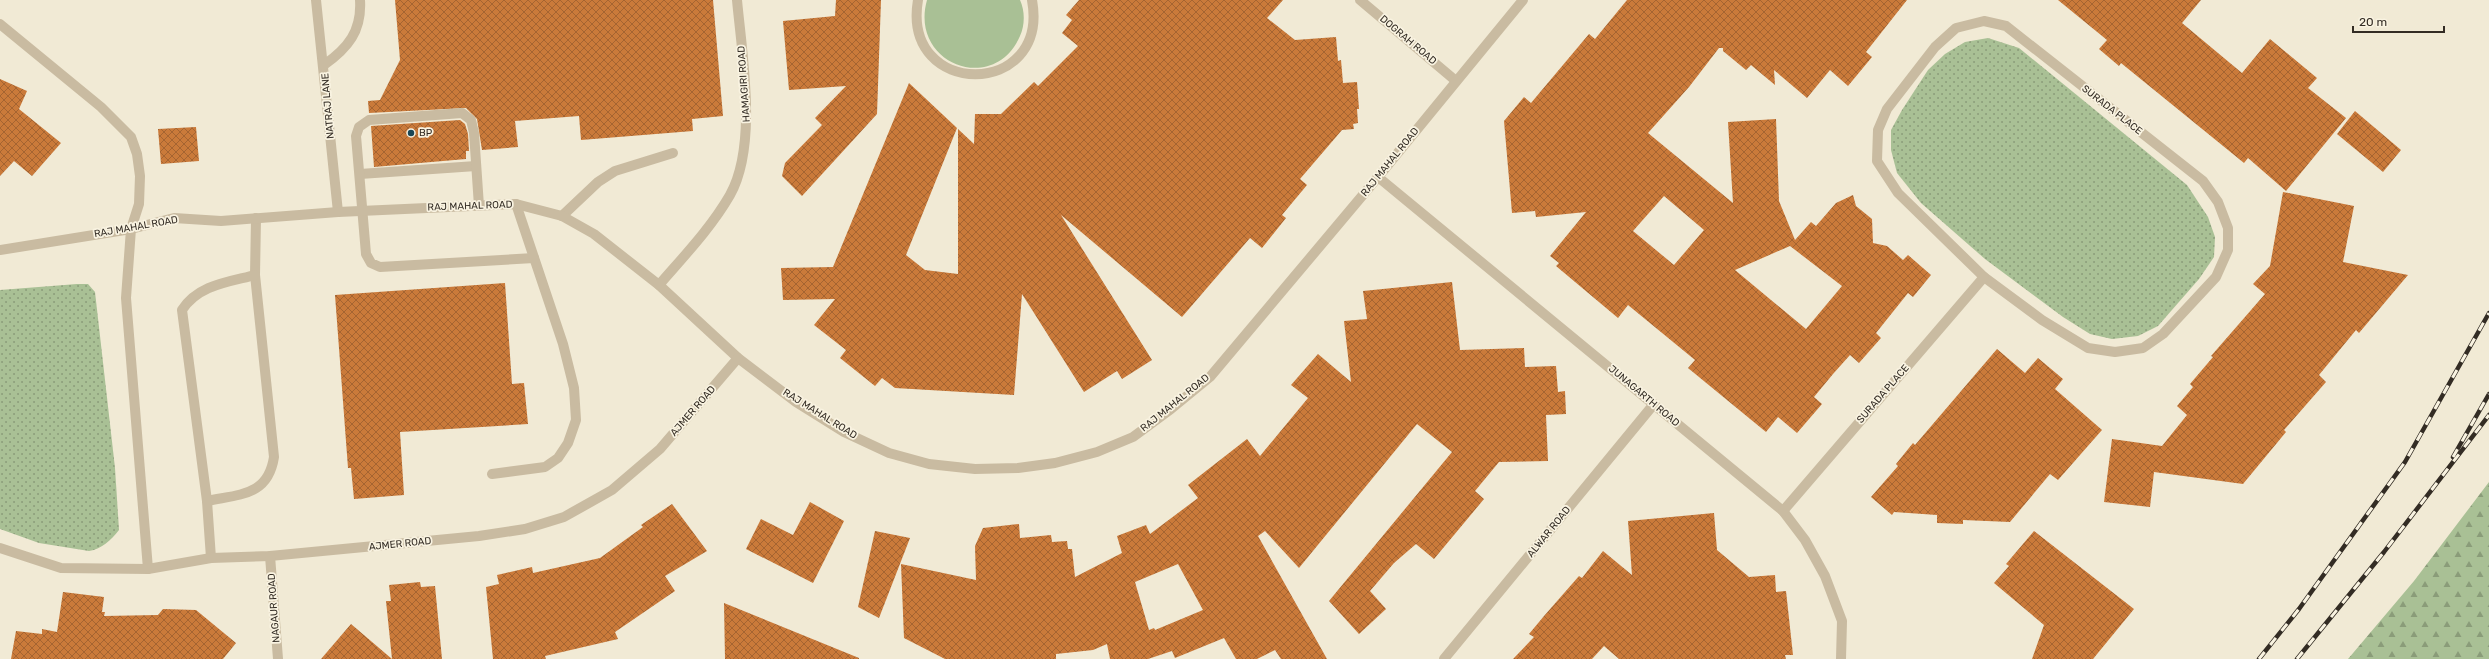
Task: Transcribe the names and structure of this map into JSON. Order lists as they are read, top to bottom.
{
  "streets": {
    "street": [
      "DOGRAH ROAD",
      "HAMAGIRI ROAD",
      "NATRAJ LANE",
      "SURADA PLACE",
      "RAJ MAHAL ROAD",
      "JUNAGARTH ROAD",
      "AJMER ROAD",
      "ALWAR ROAD",
      "NAGAUR ROAD"
    ]
  },
  "crossings": [
    ["DOGRAH ROAD", "RAJ MAHAL ROAD"],
    ["HAMAGIRI ROAD", "RAJ MAHAL ROAD"],
    ["NATRAJ LANE", "RAJ MAHAL ROAD"],
    ["SURADA PLACE", "JUNAGARTH ROAD"],
    ["RAJ MAHAL ROAD", "JUNAGARTH ROAD"],
    ["RAJ MAHAL ROAD", "AJMER ROAD"],
    ["JUNAGARTH ROAD", "ALWAR ROAD"],
    ["AJMER ROAD", "NAGAUR ROAD"]
  ],
  "places": ["BP"],
  "scale_bar": "20 m"
}
